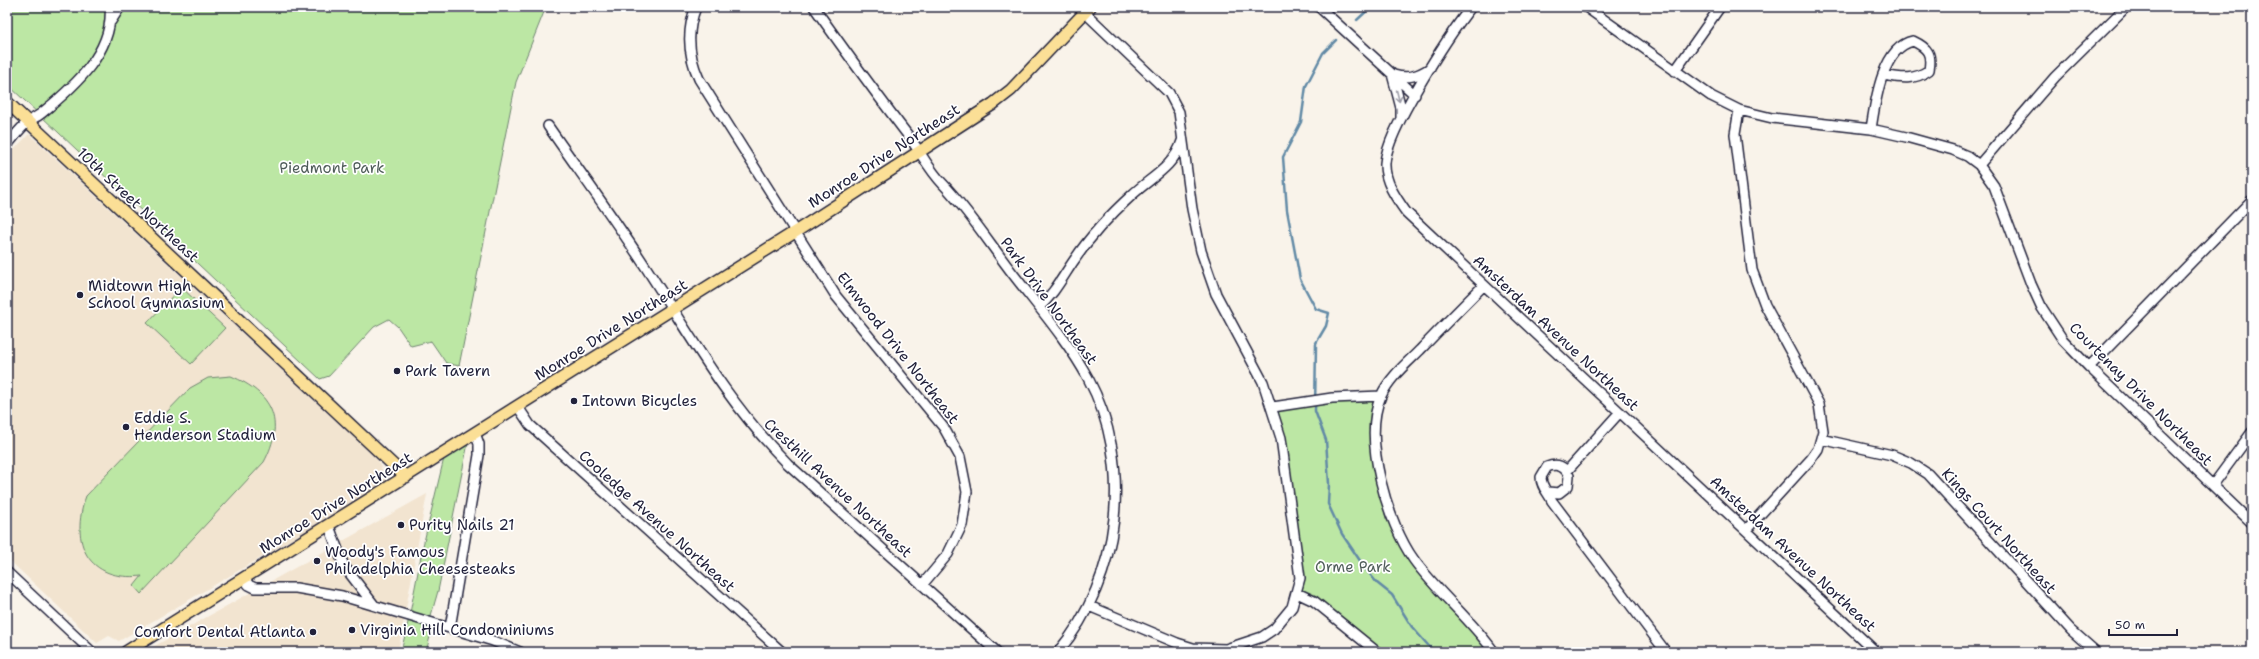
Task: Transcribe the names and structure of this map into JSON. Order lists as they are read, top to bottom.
{
  "streets": {
    "main road": ["Monroe Drive Northeast", "10th Street Northeast"],
    "street": [
      "Park Drive Northeast",
      "Amsterdam Avenue Northeast",
      "Elmwood Drive Northeast",
      "Courtenay Drive Northeast",
      "Cresthill Avenue Northeast",
      "Cooledge Avenue Northeast",
      "Kings Court Northeast"
    ]
  },
  "crossings": [
    ["Monroe Drive Northeast", "10th Street Northeast"],
    ["Monroe Drive Northeast", "Park Drive Northeast"],
    ["Monroe Drive Northeast", "Elmwood Drive Northeast"],
    ["Monroe Drive Northeast", "Cresthill Avenue Northeast"],
    ["Monroe Drive Northeast", "Cooledge Avenue Northeast"],
    ["Elmwood Drive Northeast", "Cresthill Avenue Northeast"]
  ],
  "parks": ["Piedmont Park", "Orme Park"],
  "places": [
    "Midtown High School Gymnasium",
    "Park Tavern",
    "Intown Bicycles",
    "Eddie S. Henderson Stadium",
    "Purity Nails 21",
    "Woody's Famous Philadelphia Cheesesteaks",
    "Virginia Hill Condominiums",
    "Comfort Dental Atlanta"
  ],
  "scale_bar": "50 m"
}
